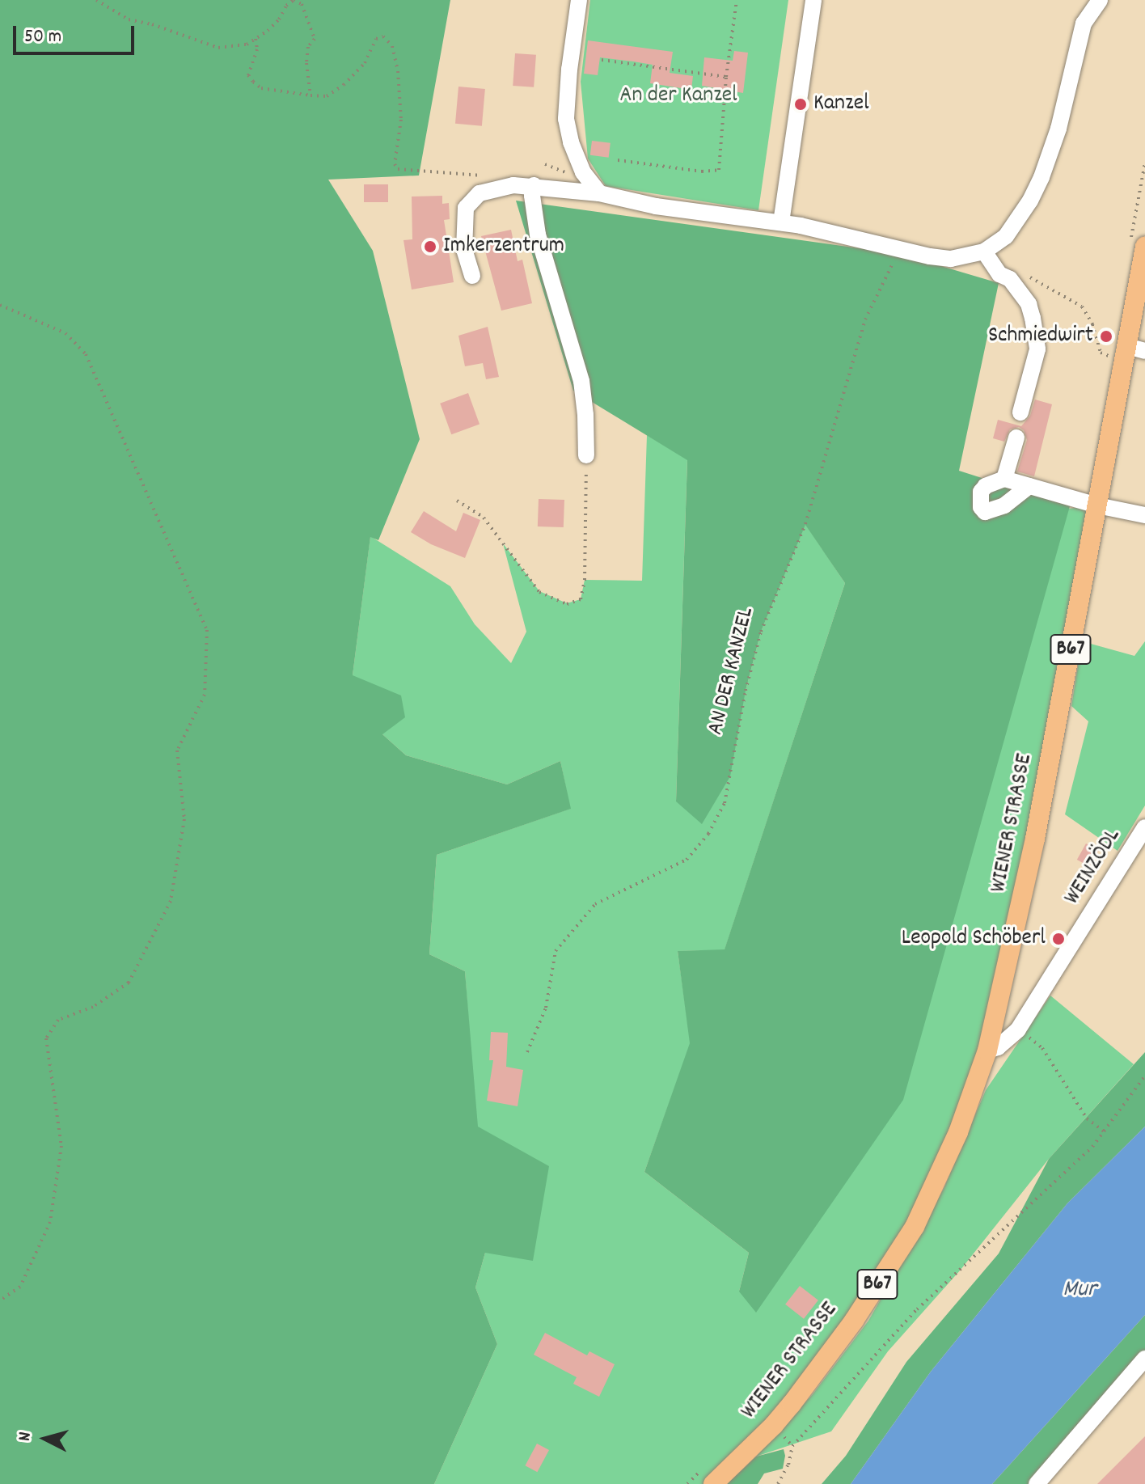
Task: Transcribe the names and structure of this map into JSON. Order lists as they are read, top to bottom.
{
  "streets": {
    "main road": ["B67", "WIENER STRASSE"],
    "street": ["WEINZÖDL"],
    "path": ["AN DER KANZEL"]
  },
  "crossings": [
    ["WIENER STRASSE", "WEINZÖDL"]
  ],
  "water": ["Mur"],
  "parks": ["An der Kanzel"],
  "places": [
    "Kanzel",
    "Imkerzentrum",
    "Schmiedwirt",
    "Leopold Schöberl"
  ],
  "scale_bar": "50 m",
  "north": "left"
}
